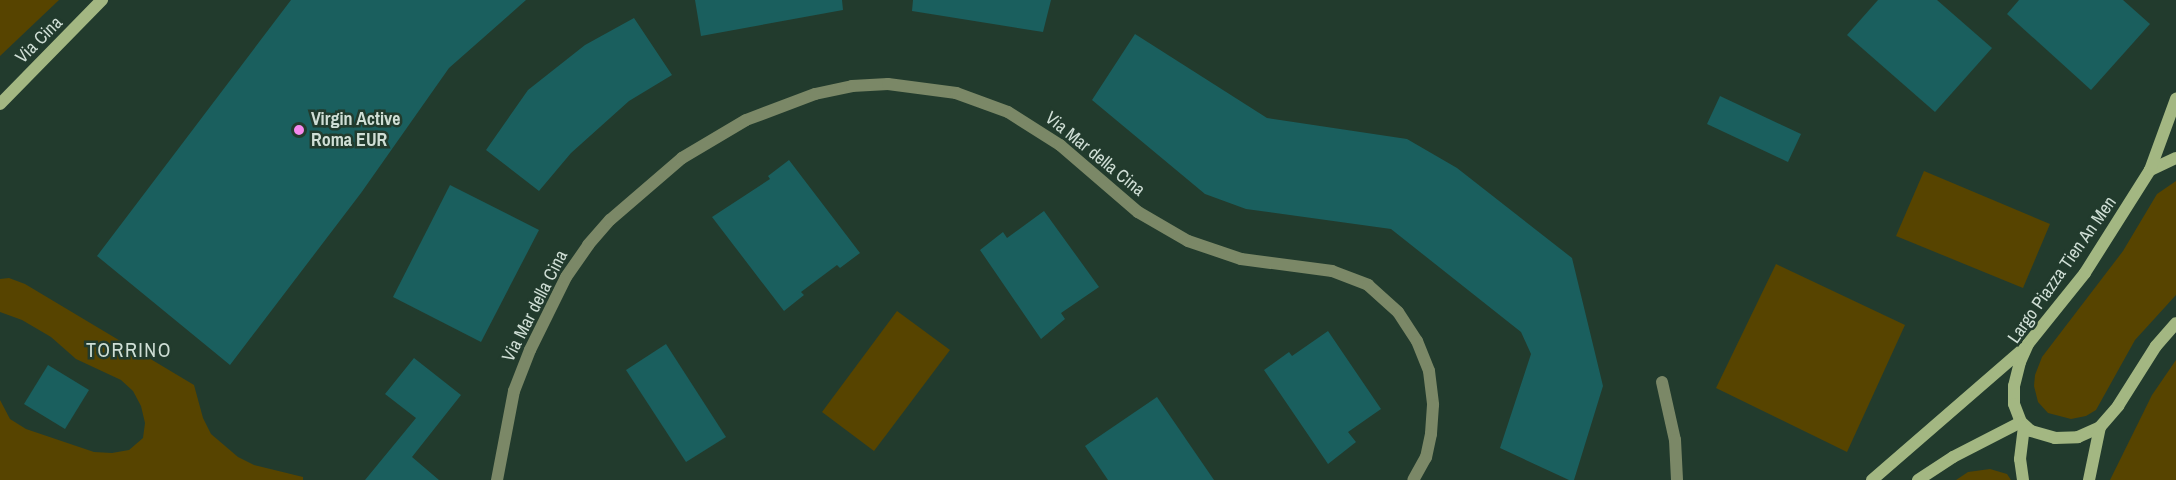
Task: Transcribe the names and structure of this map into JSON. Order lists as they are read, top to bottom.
{
  "streets": {
    "street": ["Via Cina", "Via Mar della Cina", "Largo Piazza Tien An Men"]
  },
  "districts": ["TORRINO"],
  "places": ["Virgin Active Roma EUR"]
}
